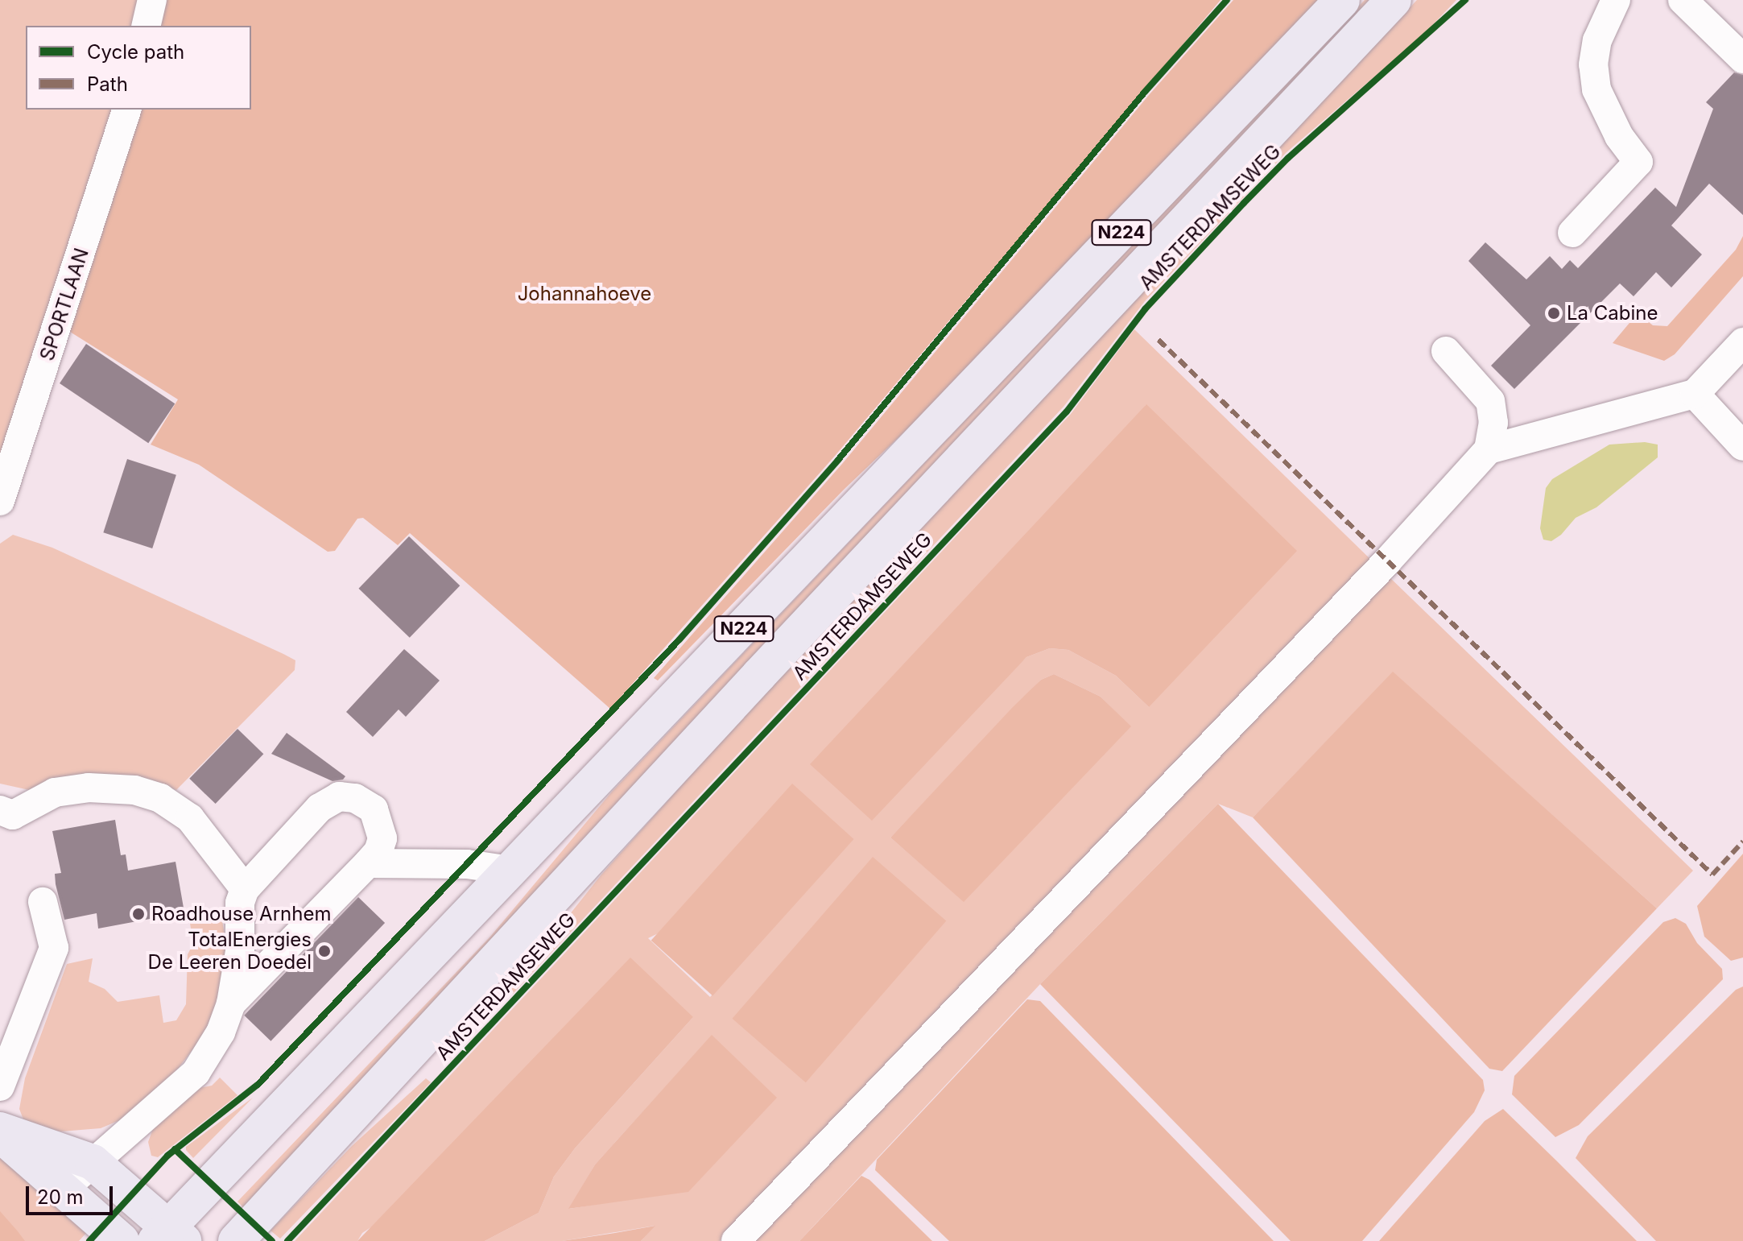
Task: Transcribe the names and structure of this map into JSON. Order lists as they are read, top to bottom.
{
  "streets": {
    "main road": ["AMSTERDAMSEWEG", "N224"],
    "street": ["SPORTLAAN"]
  },
  "parks": ["Johannahoeve"],
  "places": ["La Cabine", "Roadhouse Arnhem", "TotalEnergies De Leeren Doedel"],
  "legend": ["Cycle path", "Path"],
  "scale_bar": "20 m"
}
